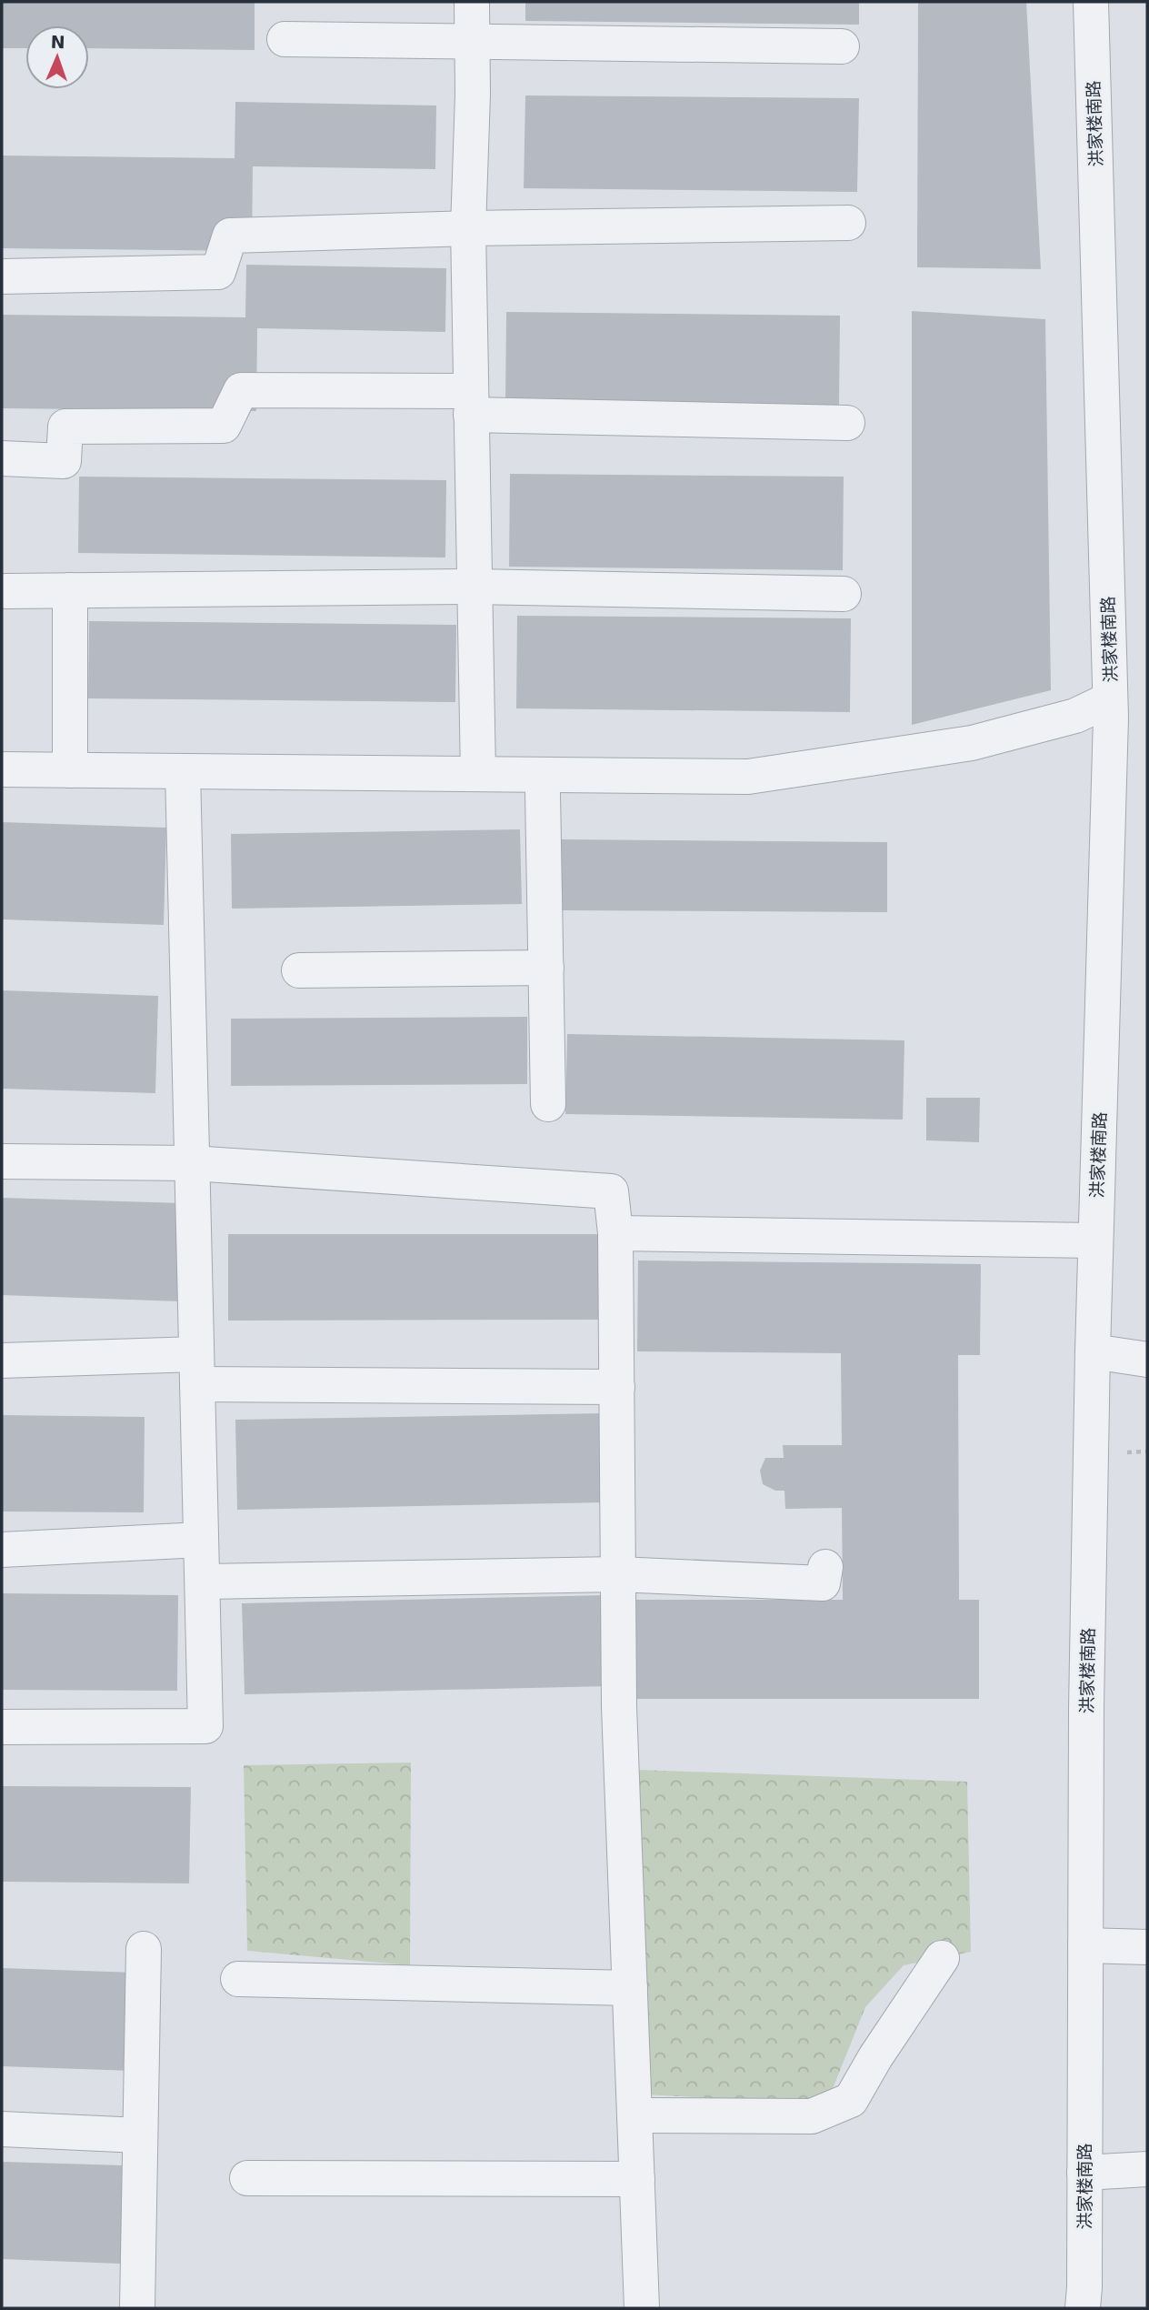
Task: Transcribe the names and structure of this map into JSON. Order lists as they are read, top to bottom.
{
  "streets": {
    "street": ["洪家楼南路"]
  },
  "north": "top"
}
